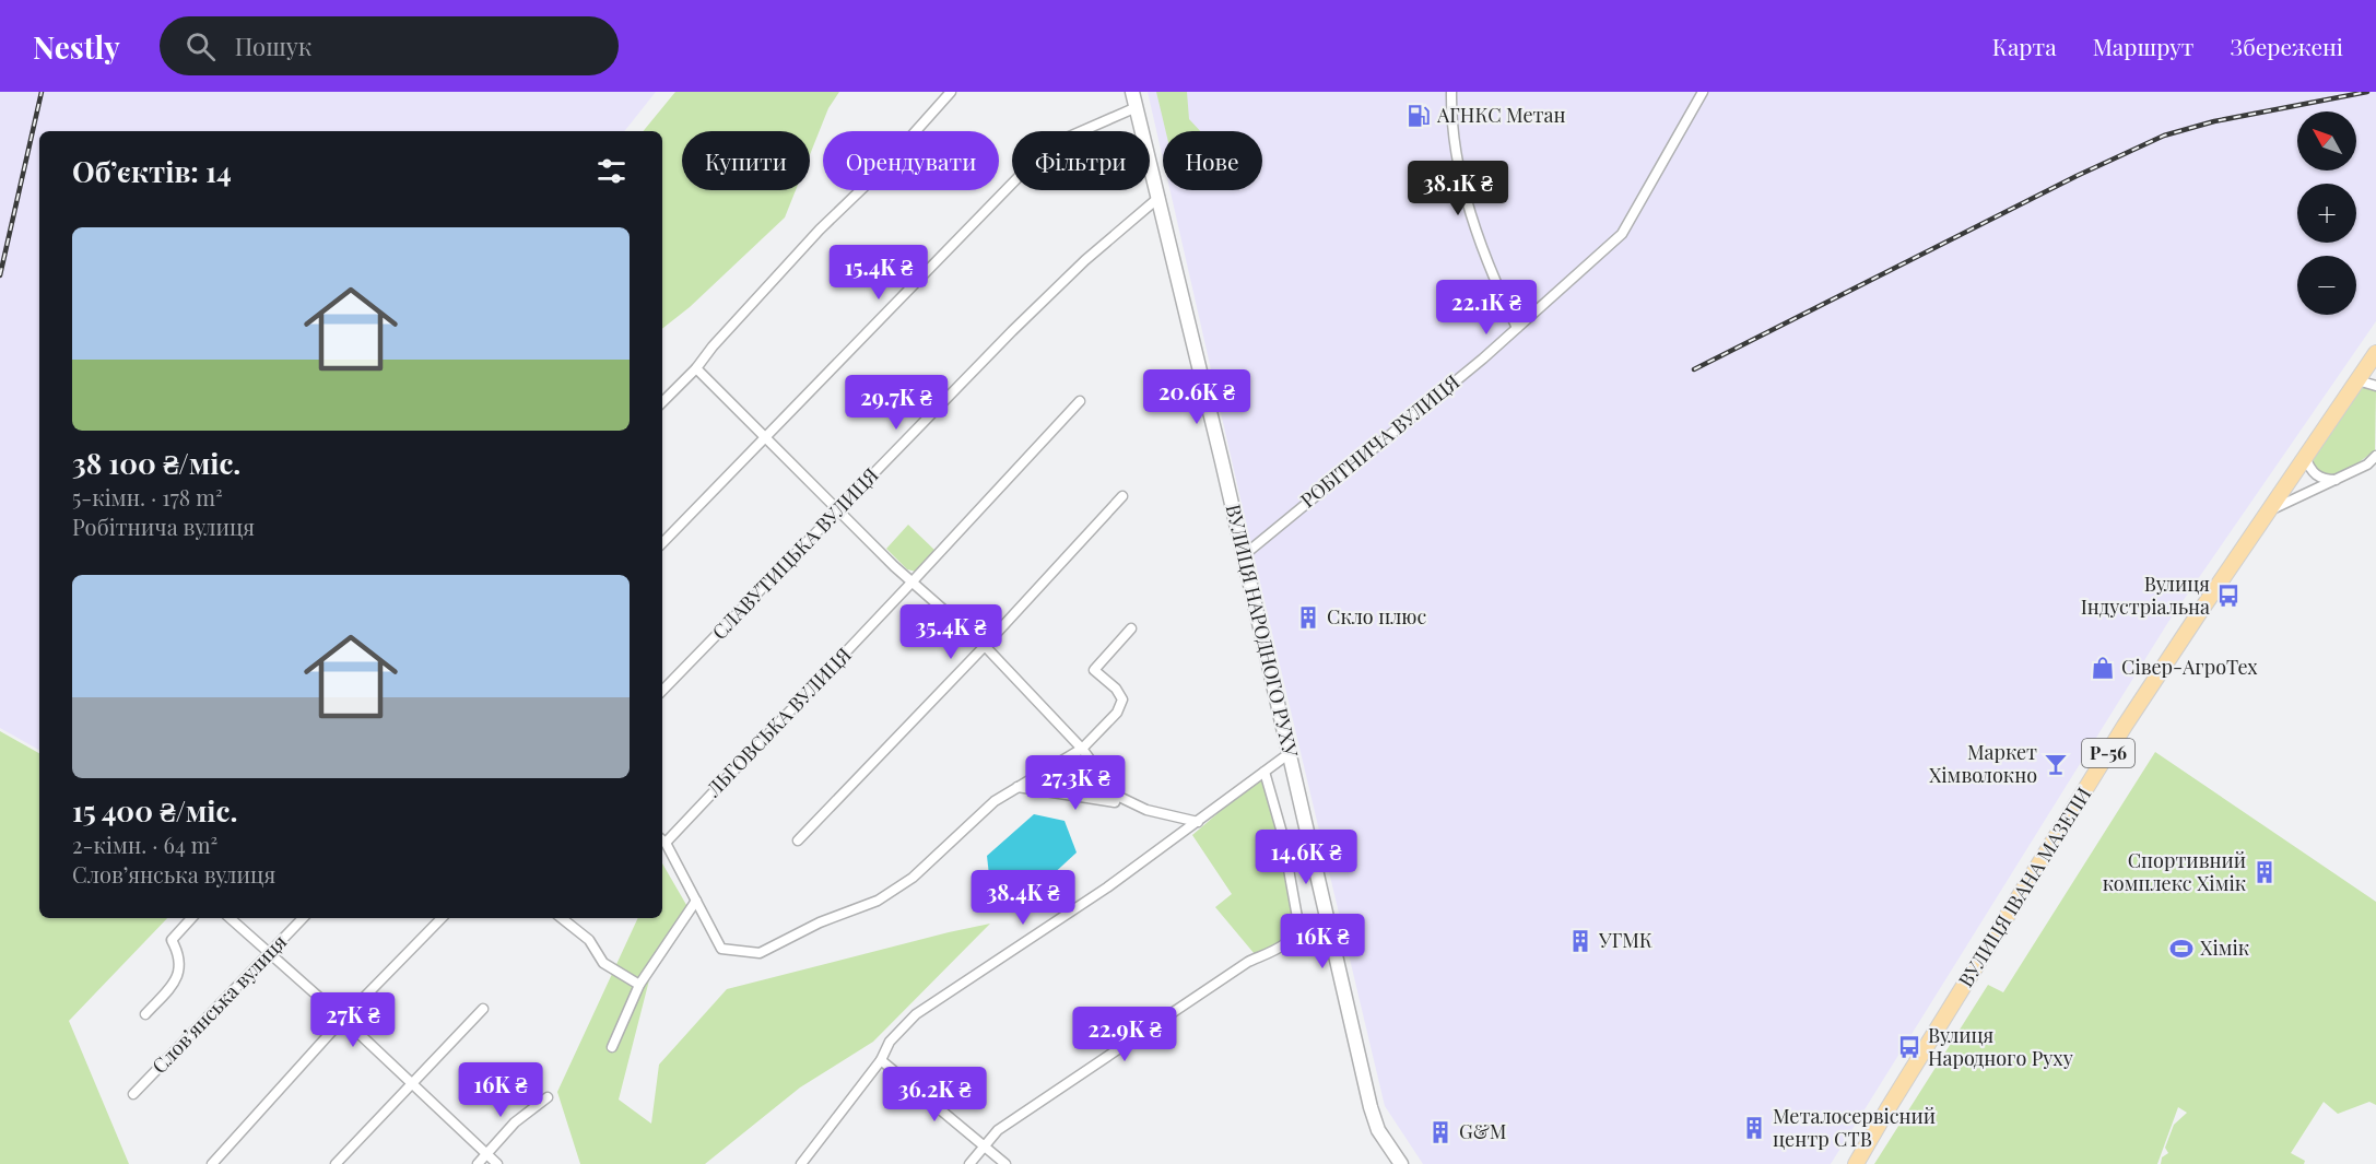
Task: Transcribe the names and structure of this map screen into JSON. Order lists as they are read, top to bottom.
{
  "streets": {
    "main road": ["ВУЛИЦЯ НАРОДНОГО РУХУ", "Р-56", "ВУЛИЦЯ ІВАНА МАЗЕПИ"],
    "street": [
      "РОБІТНИЧА ВУЛИЦЯ",
      "СЛАВУТИЦЬКА ВУЛИЦЯ",
      "ЛЬГОВСЬКА ВУЛИЦЯ",
      "Словʼянська вулиця"
    ]
  },
  "crossings": [
    ["РОБІТНИЧА ВУЛИЦЯ", "ВУЛИЦЯ НАРОДНОГО РУХУ"],
    ["СЛАВУТИЦЬКА ВУЛИЦЯ", "ВУЛИЦЯ НАРОДНОГО РУХУ"]
  ],
  "places": {
    "fuel station": ["АГНКС Метан"],
    "bus stop": ["Вулиця Індустріальна", "Вулиця Народного Руху"],
    "building": [
      "Скло плюс",
      "Спортивний комплекс Хімік",
      "УГМК",
      "Металосервісний центр СТВ",
      "G&M"
    ],
    "shop": ["Сівер-АгроТех"],
    "bar": ["Маркет Хімволокно"],
    "sports": ["Хімік"]
  },
  "north": "top left",
  "page": {
    "header": "Nestly",
    "search": "Пошук",
    "nav": ["Карта", "Маршрут", "Збережені"],
    "map_buttons": ["+", "−"],
    "chip": [
      "Купити",
      "Орендувати",
      "Фільтри",
      "Нове"
    ],
    "heading": "Об’єктів: 14",
    "price": [
      "38.1K ₴",
      "15.4K ₴",
      "22.1K ₴",
      "20.6K ₴",
      "29.7K ₴",
      "35.4K ₴",
      "27.3K ₴",
      "14.6K ₴",
      "38.4K ₴",
      "16K ₴",
      "27K ₴",
      "22.9K ₴",
      "16K ₴",
      "36.2K ₴"
    ],
    "list": [
      {
        "name": "38 100 ₴/міс.",
        "note": "5-кімн. · 178 m² · Робітнича вулиця"
      },
      {
        "name": "15 400 ₴/міс.",
        "note": "2-кімн. · 64 m² · Словʼянська вулиця"
      }
    ]
  }
}
